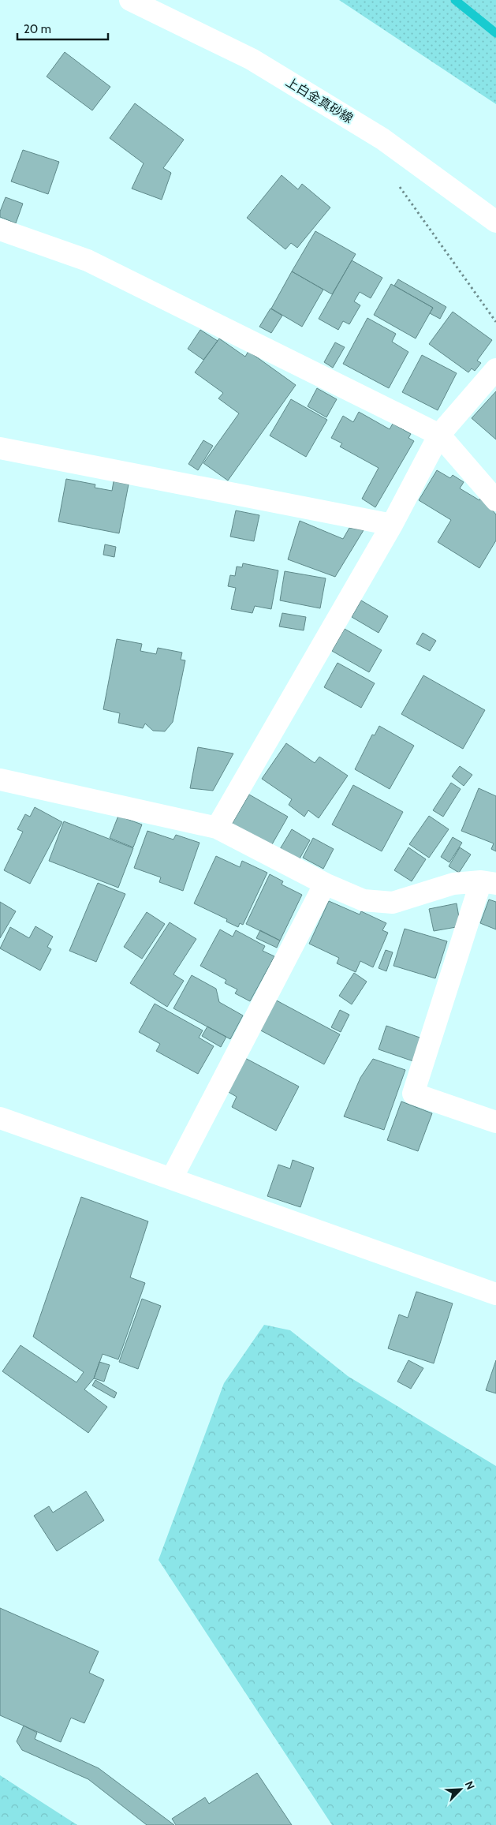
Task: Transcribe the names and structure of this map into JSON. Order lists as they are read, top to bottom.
{
  "streets": {
    "street": ["上白金真砂線"]
  },
  "scale_bar": "20 m",
  "north": "top right"
}
